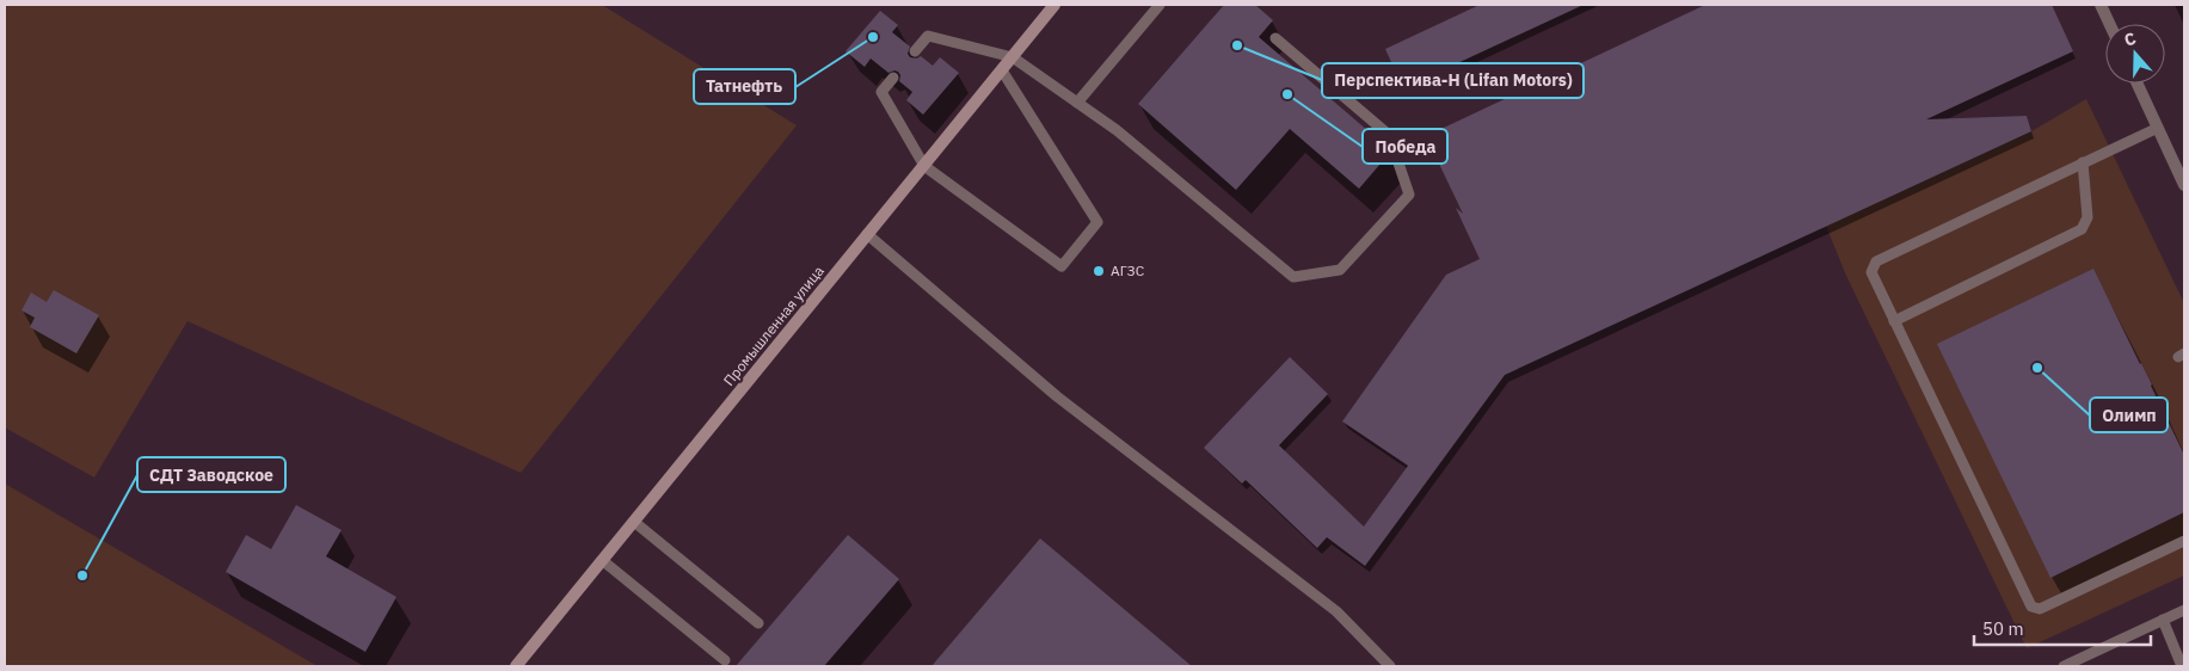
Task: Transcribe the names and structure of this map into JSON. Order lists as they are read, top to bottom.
{
  "streets": {
    "main road": ["Промышленная улица"]
  },
  "places": [
    "Татнефть",
    "Перспектива-Н (Lifan Motors)",
    "Победа",
    "АГЗС",
    "Олимп",
    "СДТ Заводское"
  ],
  "scale_bar": "50 m",
  "north": "top"
}
